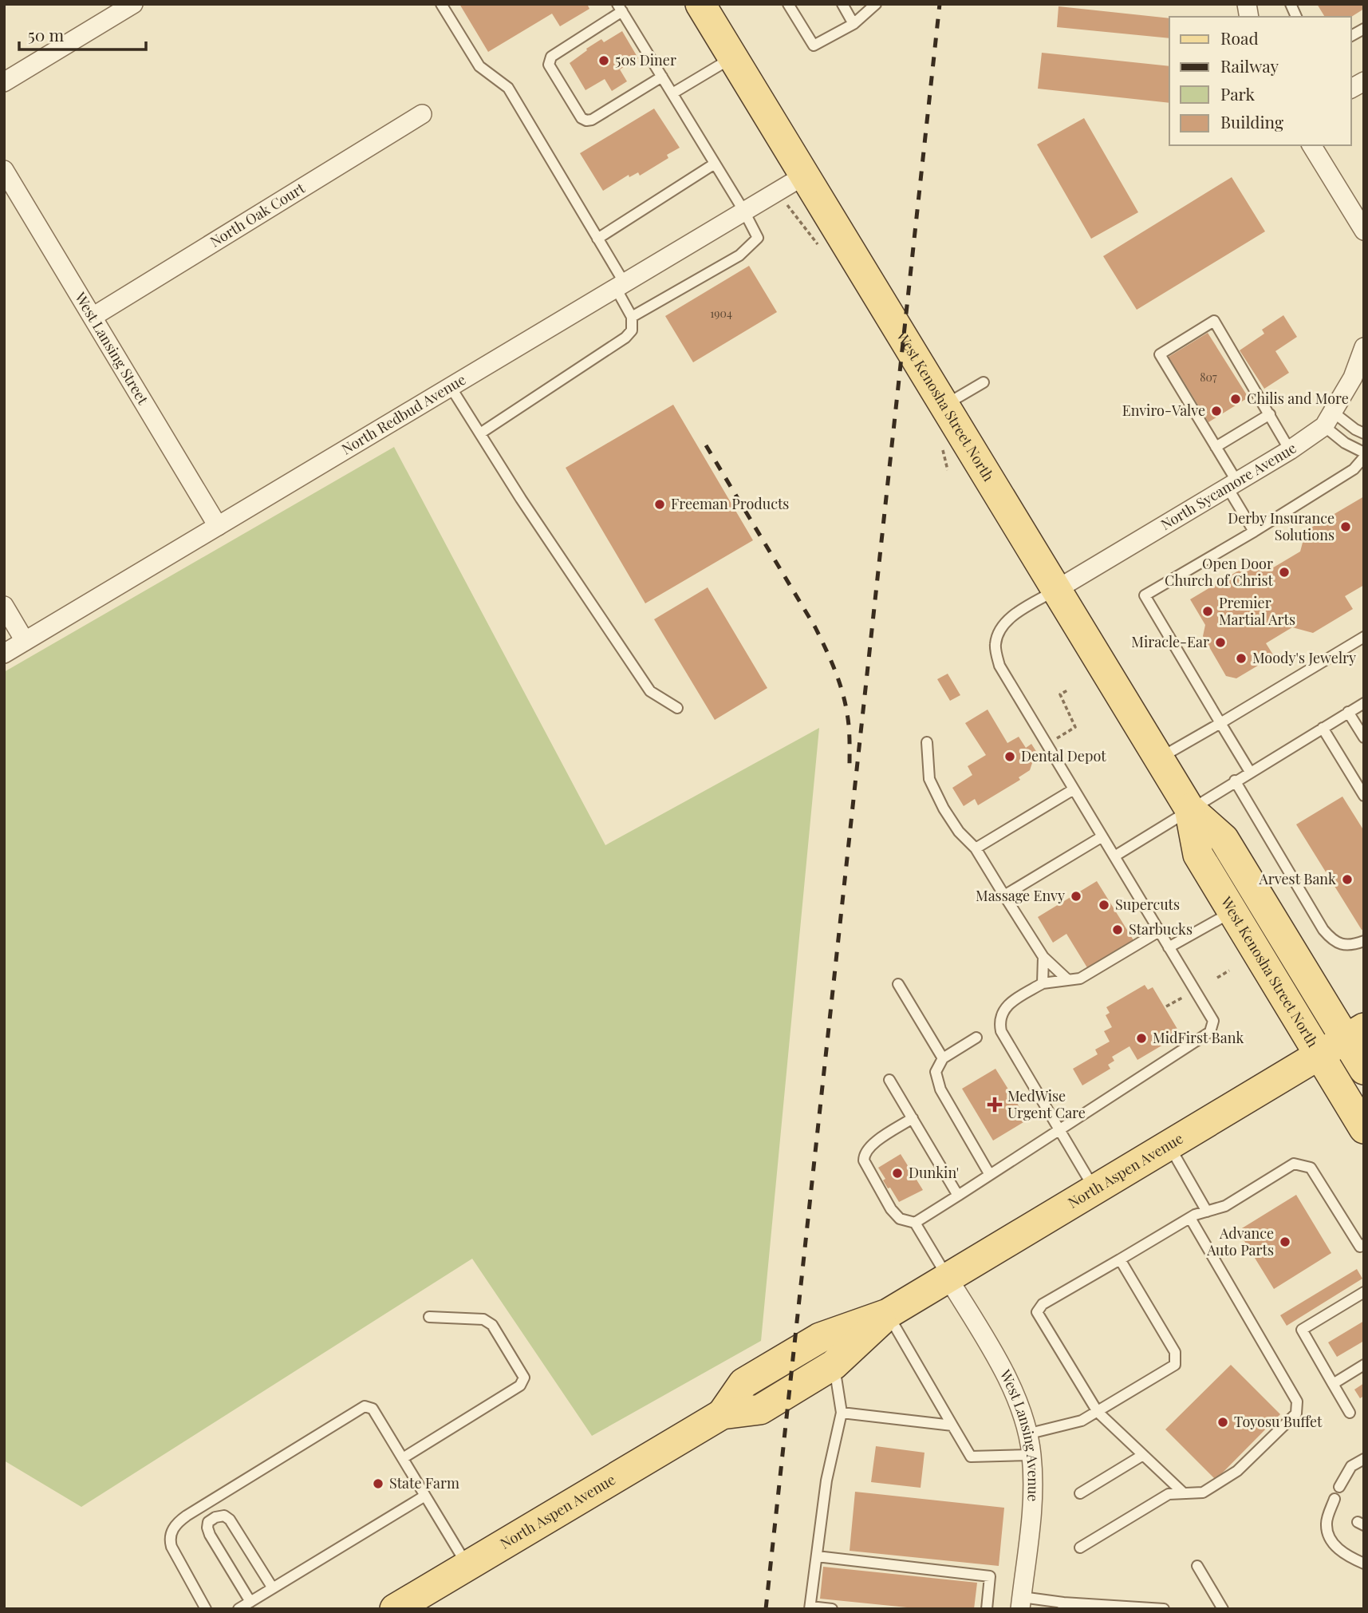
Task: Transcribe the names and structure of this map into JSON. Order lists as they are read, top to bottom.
{
  "streets": {
    "main road": ["West Kenosha Street North", "North Aspen Avenue"],
    "street": [
      "North Oak Court",
      "West Lansing Street",
      "North Redbud Avenue",
      "North Sycamore Avenue",
      "West Lansing Avenue"
    ]
  },
  "crossings": [
    ["North Oak Court", "West Lansing Street"],
    ["West Lansing Street", "North Redbud Avenue"],
    ["West Kenosha Street North", "North Redbud Avenue"],
    ["West Kenosha Street North", "North Sycamore Avenue"],
    ["West Kenosha Street North", "North Aspen Avenue"],
    ["North Aspen Avenue", "West Lansing Avenue"]
  ],
  "places": {
    "other": [
      "50s Diner",
      "Chilis and More",
      "Enviro-Valve",
      "Freeman Products",
      "Derby Insurance Solutions",
      "Open Door Church of Christ",
      "Premier Martial Arts",
      "Miracle-Ear",
      "Moody's Jewelry",
      "Dental Depot",
      "Arvest Bank",
      "Massage Envy",
      "Supercuts",
      "Starbucks",
      "MidFirst Bank",
      "Dunkin'",
      "Advance Auto Parts",
      "Toyosu Buffet",
      "State Farm"
    ],
    "health": ["MedWise Urgent Care"]
  },
  "house_numbers": ["1904", "807"],
  "legend": [
    "Road",
    "Railway",
    "Park",
    "Building"
  ],
  "scale_bar": "50 m"
}
